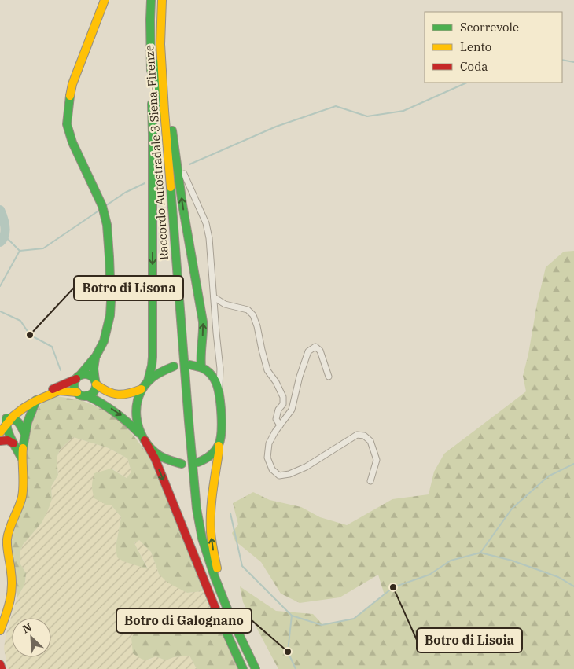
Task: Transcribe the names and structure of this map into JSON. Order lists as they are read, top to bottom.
{
  "streets": {
    "main road": ["Raccordo Autostradale 3 Siena-Firenze"]
  },
  "places": ["Botro di Lisona", "Botro di Lisoia", "Botro di Galognano"],
  "legend": ["Scorrevole", "Lento", "Coda"],
  "north": "top left"
}
